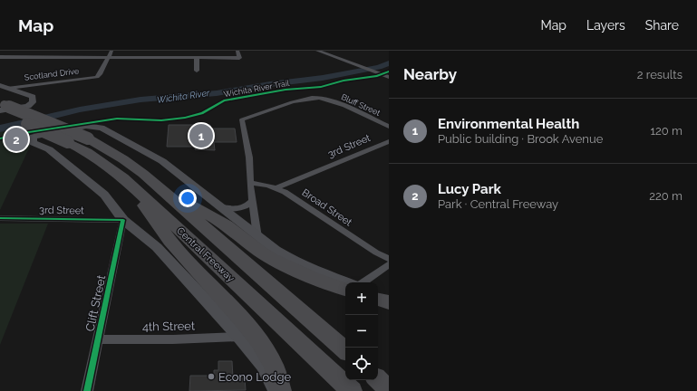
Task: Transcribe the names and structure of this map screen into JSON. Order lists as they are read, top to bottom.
{
  "streets": {
    "highway": ["Central Freeway"],
    "street": [
      "Scotland Drive",
      "Bluff Street",
      "3rd Street",
      "Broad Street",
      "Clift Street",
      "4th Street"
    ],
    "cycle path": ["Wichita River Trail"]
  },
  "crossings": [
    ["Bluff Street", "Broad Street"],
    ["3rd Street", "Broad Street"],
    ["3rd Street", "Clift Street"],
    ["Clift Street", "4th Street"]
  ],
  "water": ["Wichita River"],
  "places": ["Econo Lodge"],
  "page": {
    "header": "Map",
    "nav": ["Map", "Layers", "Share"],
    "heading": ["Nearby", "2 results"],
    "list": [
      {
        "mark": "1",
        "name": "Environmental Health",
        "note": "Public building · Brook Avenue",
        "value": "120 m"
      },
      {
        "mark": "2",
        "name": "Lucy Park",
        "note": "Park · Central Freeway",
        "value": "220 m"
      }
    ],
    "pins": ["1", "2"],
    "map_buttons": ["+", "−"]
  }
}
